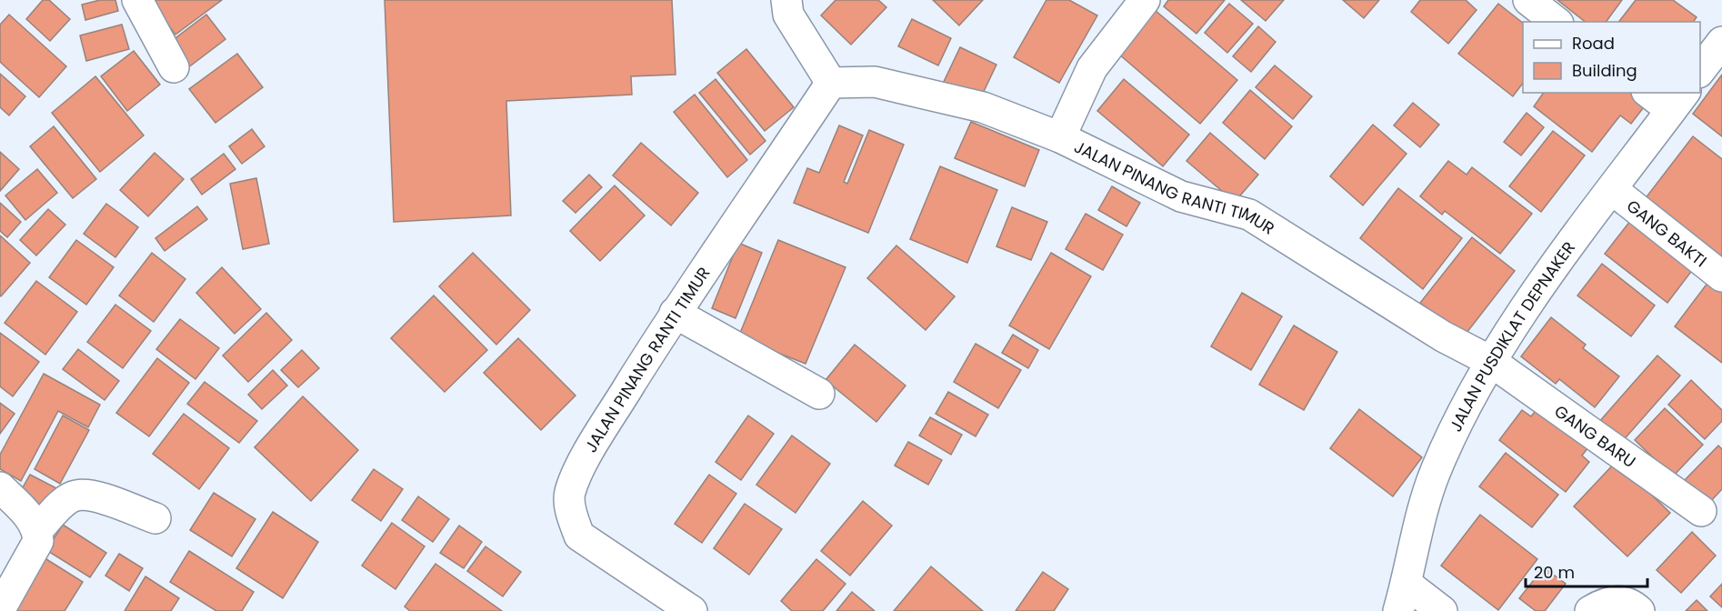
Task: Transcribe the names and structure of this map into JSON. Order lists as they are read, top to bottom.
{
  "streets": {
    "street": [
      "JALAN PINANG RANTI TIMUR",
      "GANG BAKTI",
      "JALAN PUSDIKLAT DEPNAKER",
      "GANG BARU"
    ]
  },
  "crossings": [
    ["JALAN PINANG RANTI TIMUR", "JALAN PUSDIKLAT DEPNAKER"],
    ["JALAN PINANG RANTI TIMUR", "GANG BARU"],
    ["GANG BAKTI", "JALAN PUSDIKLAT DEPNAKER"],
    ["JALAN PUSDIKLAT DEPNAKER", "GANG BARU"]
  ],
  "legend": ["Road", "Building"],
  "scale_bar": "20 m"
}
